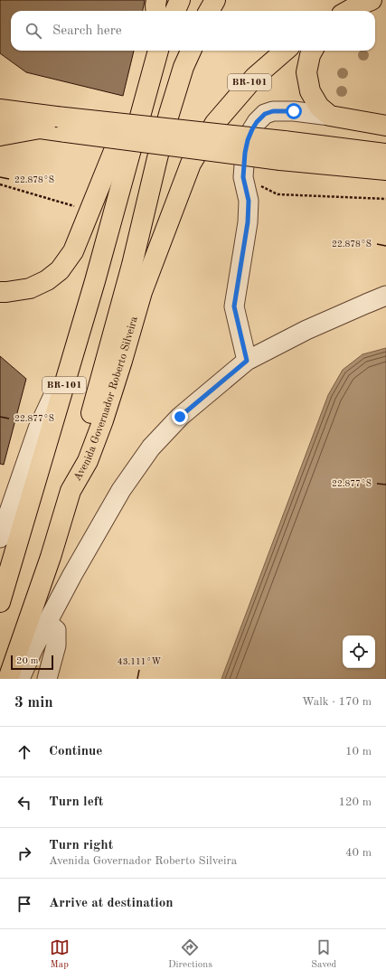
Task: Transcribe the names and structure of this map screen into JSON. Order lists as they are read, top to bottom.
{
  "streets": {
    "main road": ["BR-101", "Avenida Governador Roberto Silveira"]
  },
  "scale_bar": "20 m",
  "page": {
    "search": "Search here",
    "scale": "20 m",
    "heading": ["3 min", "Walk · 170 m"],
    "list": [
      ["Continue", "10 m"],
      ["Turn left", "120 m"],
      ["Turn right", "Avenida Governador Roberto Silveira", "40 m"],
      "Arrive at destination"
    ],
    "nav": ["Map", "Directions", "Saved"]
  },
  "coordinates": ["22.878°S", "22.877°S", "43.111°W"]
}
